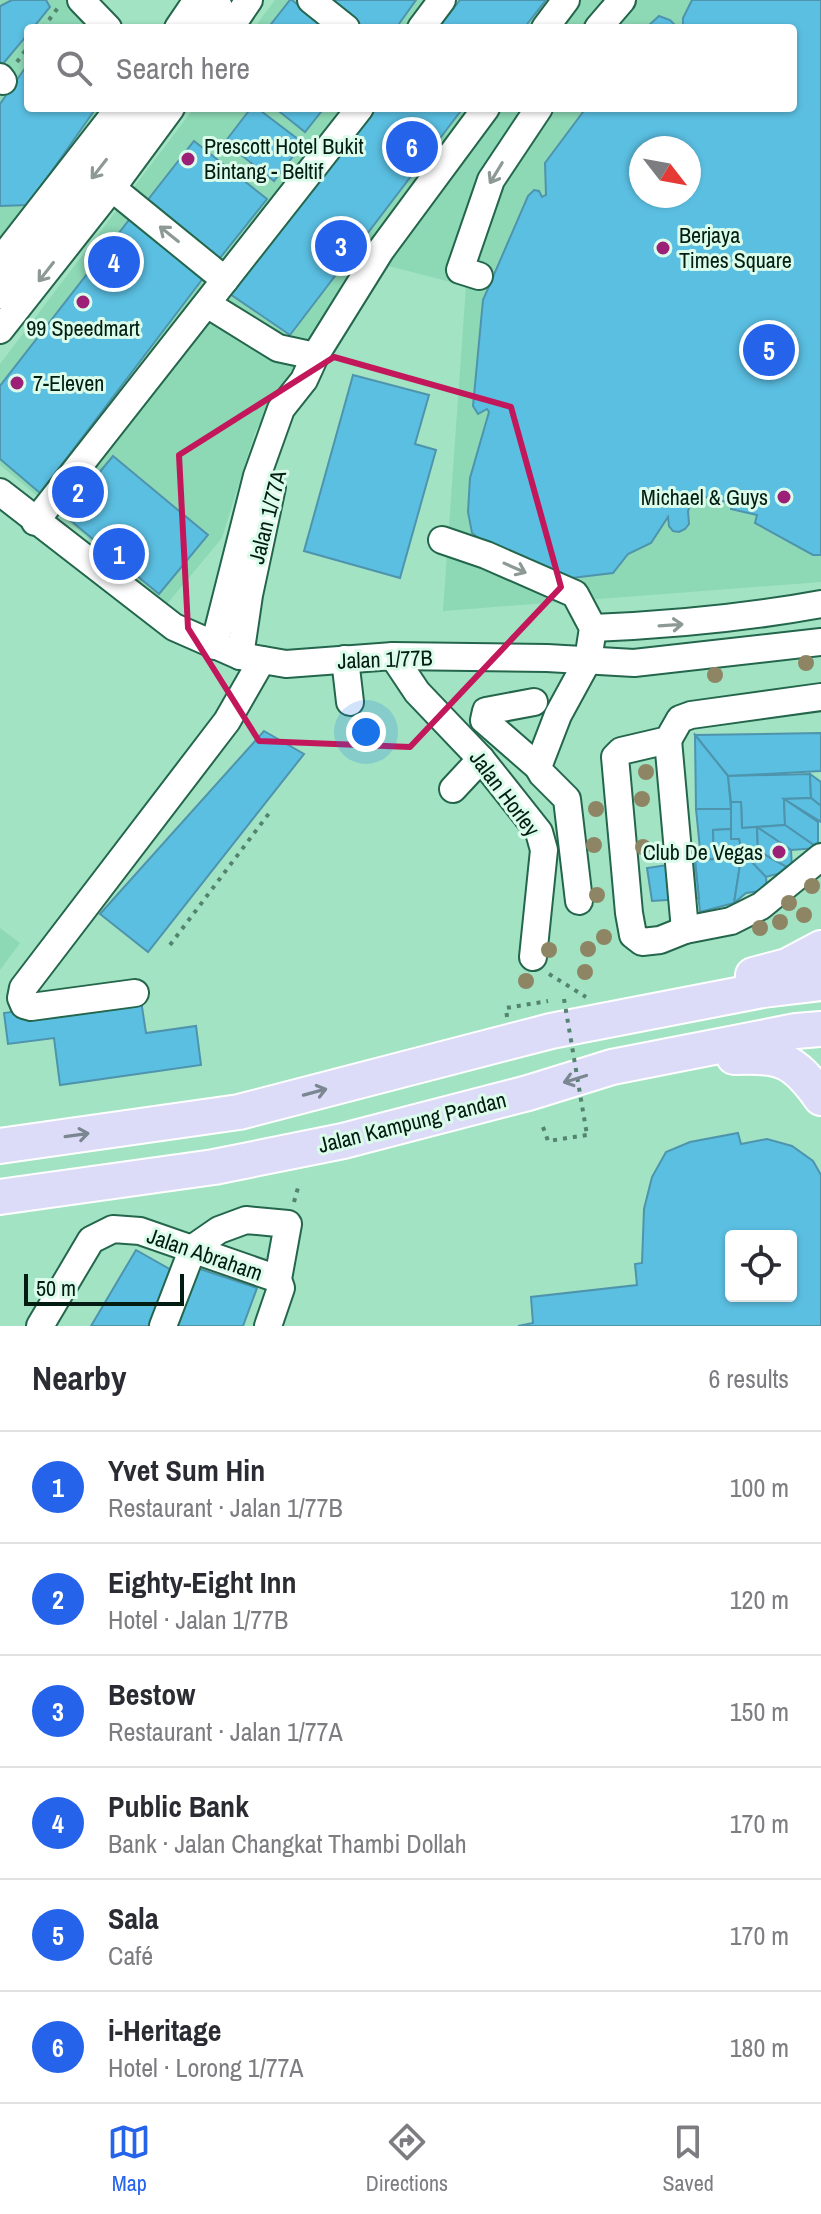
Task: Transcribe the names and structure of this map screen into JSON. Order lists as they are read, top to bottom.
{
  "streets": {
    "main road": ["Jalan Kampung Pandan"],
    "street": [
      "Jalan 1/77A",
      "Jalan 1/77B",
      "Jalan Horley",
      "Jalan Abraham"
    ]
  },
  "crossings": [
    ["Jalan 1/77A", "Jalan 1/77B"],
    ["Jalan 1/77B", "Jalan Horley"]
  ],
  "places": [
    "Prescott Hotel Bukit Bintang - Beltif",
    "Berjaya Times Square",
    "99 Speedmart",
    "7-Eleven",
    "Michael & Guys",
    "Club De Vegas"
  ],
  "scale_bar": "50 m",
  "north": "bottom right",
  "page": {
    "search": "Search here",
    "pins": [
      "6",
      "3",
      "4",
      "5",
      "2",
      "1"
    ],
    "scale": "50 m",
    "heading": ["Nearby", "6 results"],
    "list": [
      {
        "mark": "1",
        "name": "Yvet Sum Hin",
        "note": "Restaurant · Jalan 1/77B",
        "value": "100 m"
      },
      {
        "mark": "2",
        "name": "Eighty-Eight Inn",
        "note": "Hotel · Jalan 1/77B",
        "value": "120 m"
      },
      {
        "mark": "3",
        "name": "Bestow",
        "note": "Restaurant · Jalan 1/77A",
        "value": "150 m"
      },
      {
        "mark": "4",
        "name": "Public Bank",
        "note": "Bank · Jalan Changkat Thambi Dollah",
        "value": "170 m"
      },
      {
        "mark": "5",
        "name": "Sala",
        "note": "Café",
        "value": "170 m"
      },
      {
        "mark": "6",
        "name": "i-Heritage",
        "note": "Hotel · Lorong 1/77A",
        "value": "180 m"
      }
    ],
    "nav": ["Map", "Directions", "Saved"]
  }
}
